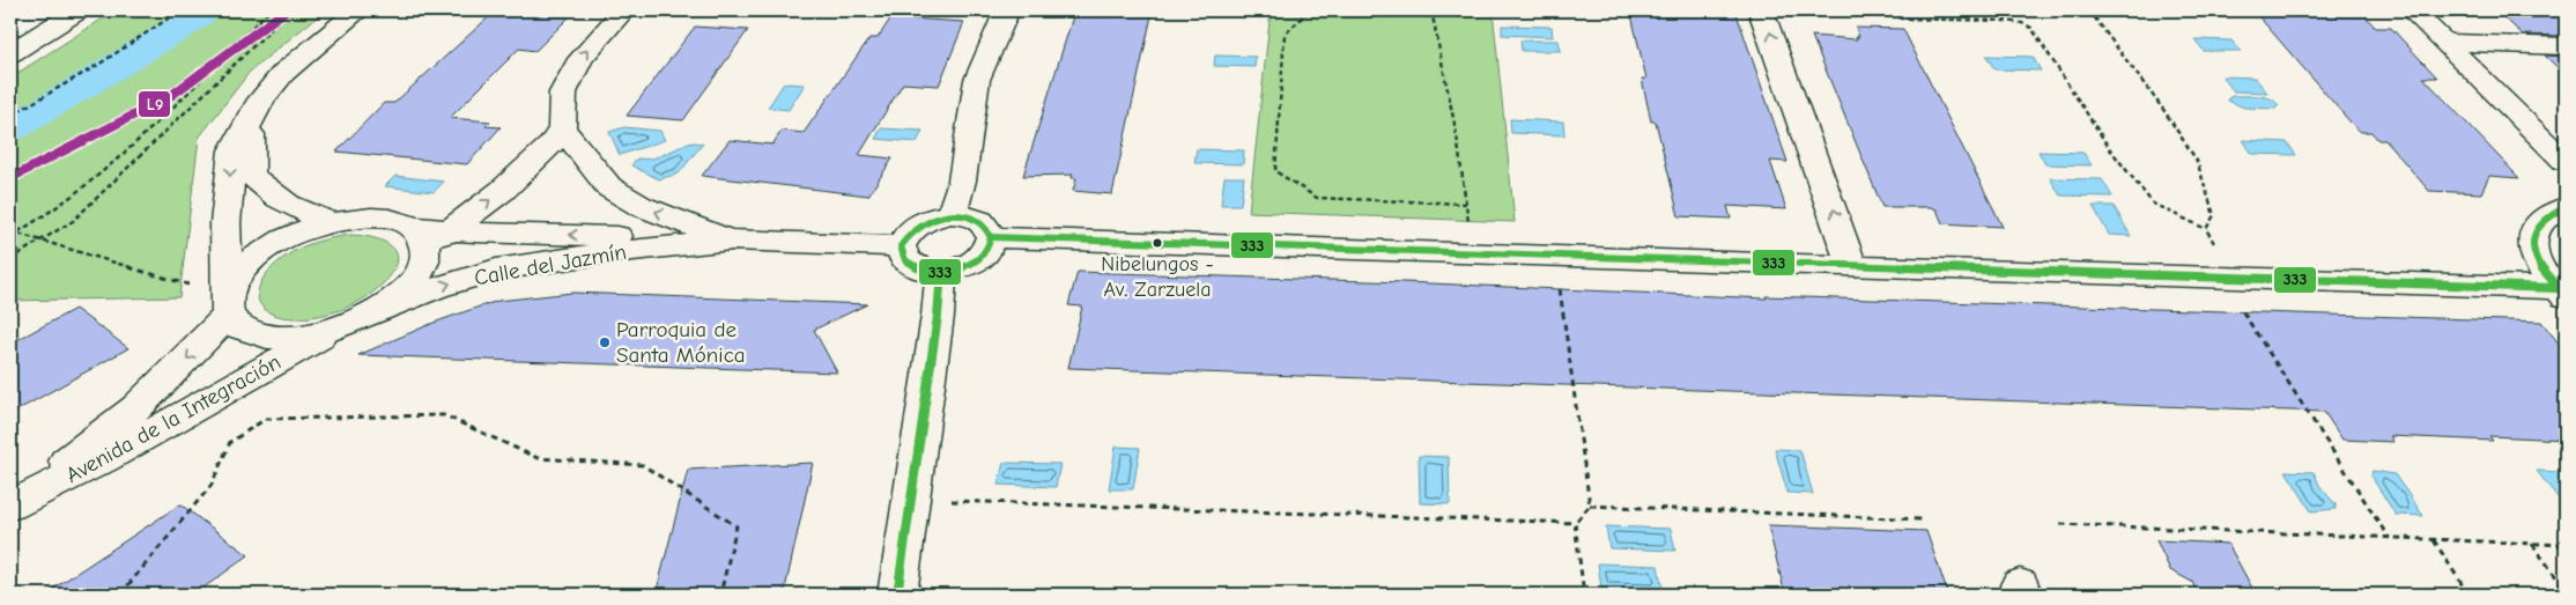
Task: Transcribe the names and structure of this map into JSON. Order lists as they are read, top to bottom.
{
  "streets": {
    "street": ["Calle del Jazmín", "Avenida de la Integración"]
  },
  "crossings": [
    ["Calle del Jazmín", "Avenida de la Integración"]
  ],
  "places": ["Nibelungos - Av. Zarzuela", "Parroquia de Santa Mónica"],
  "lines": ["transit line L9", "transit line 333"]
}
